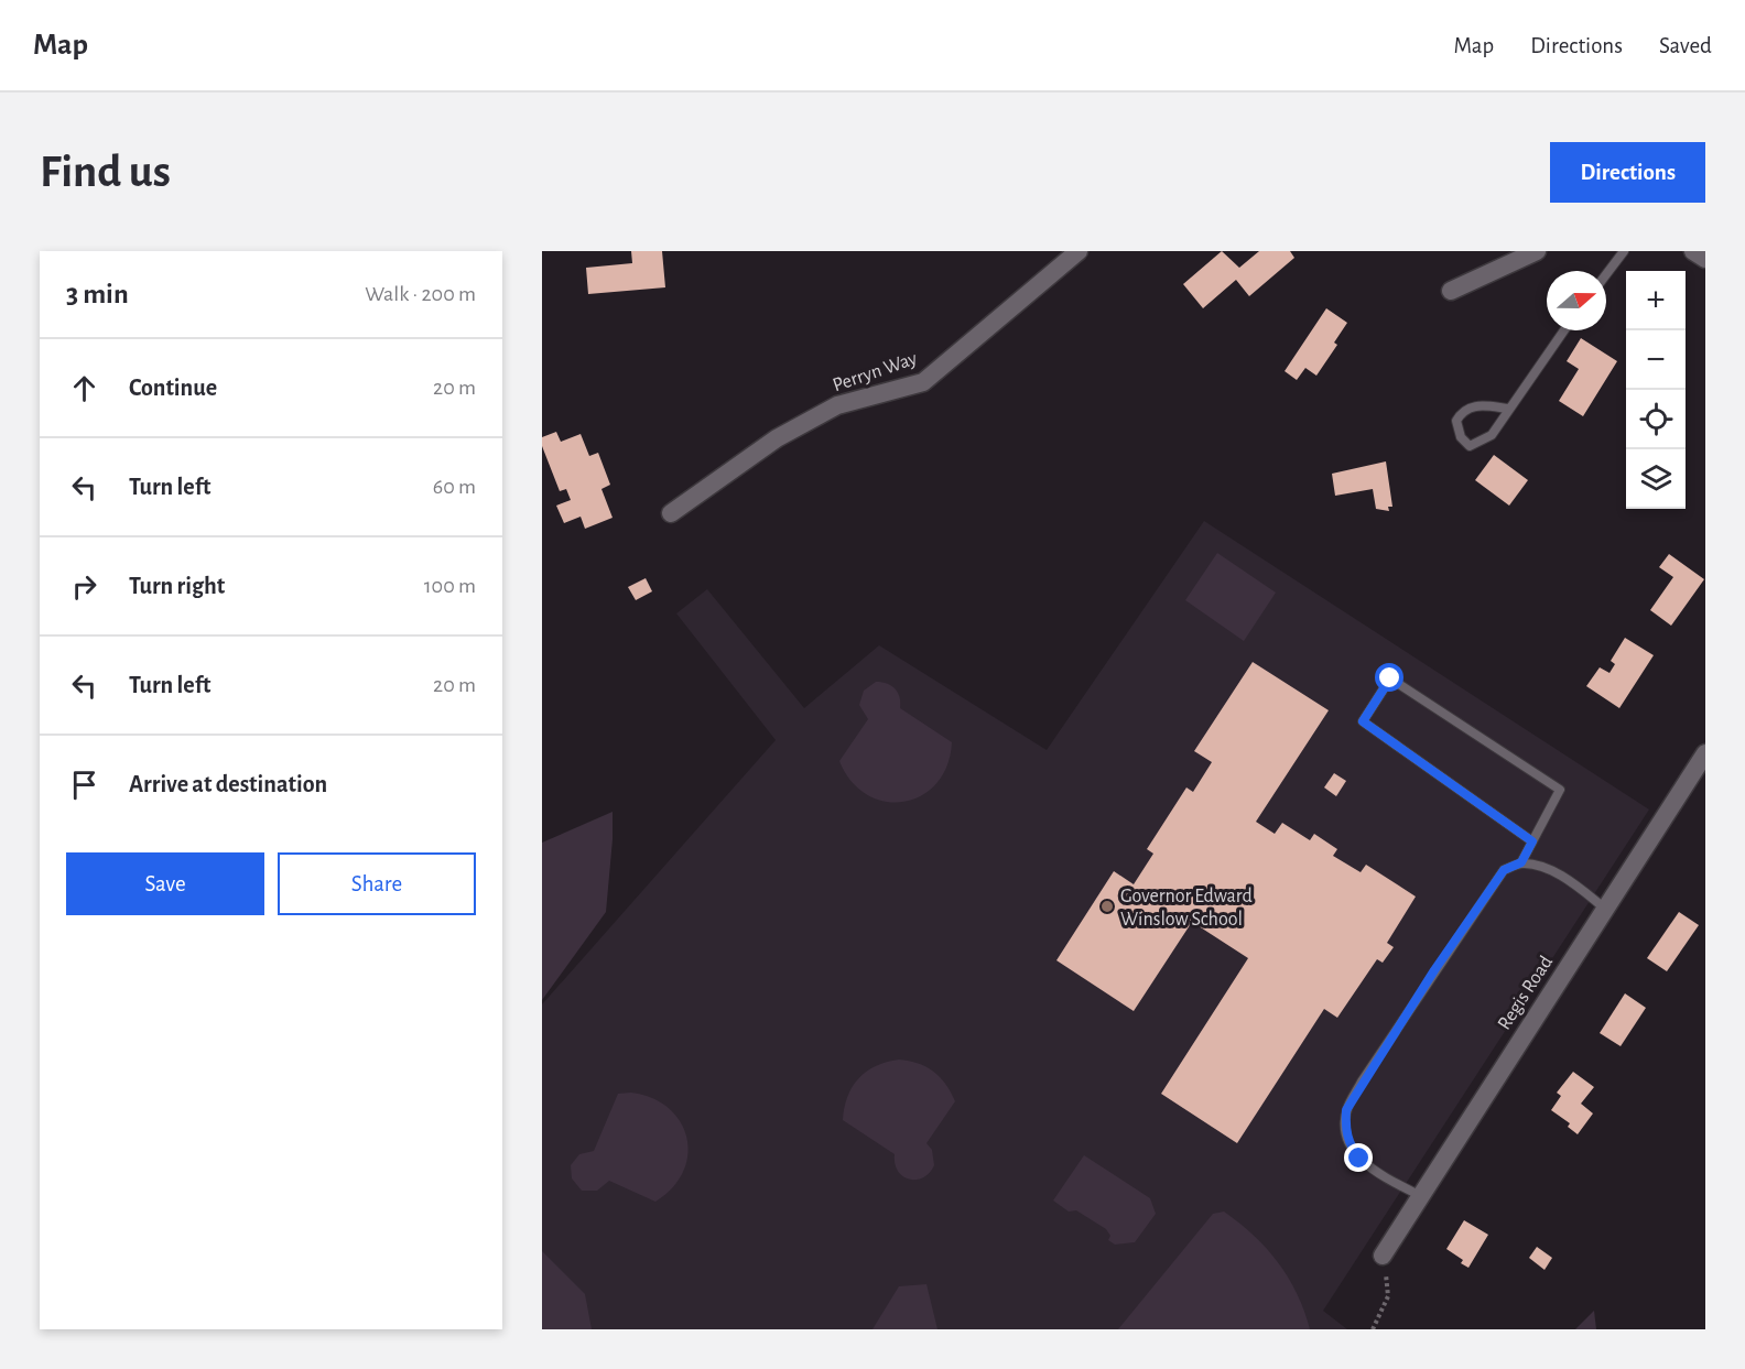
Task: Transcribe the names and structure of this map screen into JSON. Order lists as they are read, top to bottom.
{
  "streets": {
    "street": ["Perryn Way", "Regis Road"]
  },
  "places": ["Governor Edward Winslow School"],
  "north": "right",
  "page": {
    "header": "Map",
    "nav": ["Map", "Directions", "Saved"],
    "buttons": [
      "Directions",
      ["Save", "Share"]
    ],
    "title": "Find us",
    "heading": ["3 min", "Walk · 200 m"],
    "map_buttons": ["+", "−"],
    "list": [
      ["Continue", "20 m"],
      ["Turn left", "60 m"],
      ["Turn right", "100 m"],
      ["Turn left", "20 m"],
      "Arrive at destination"
    ]
  }
}
